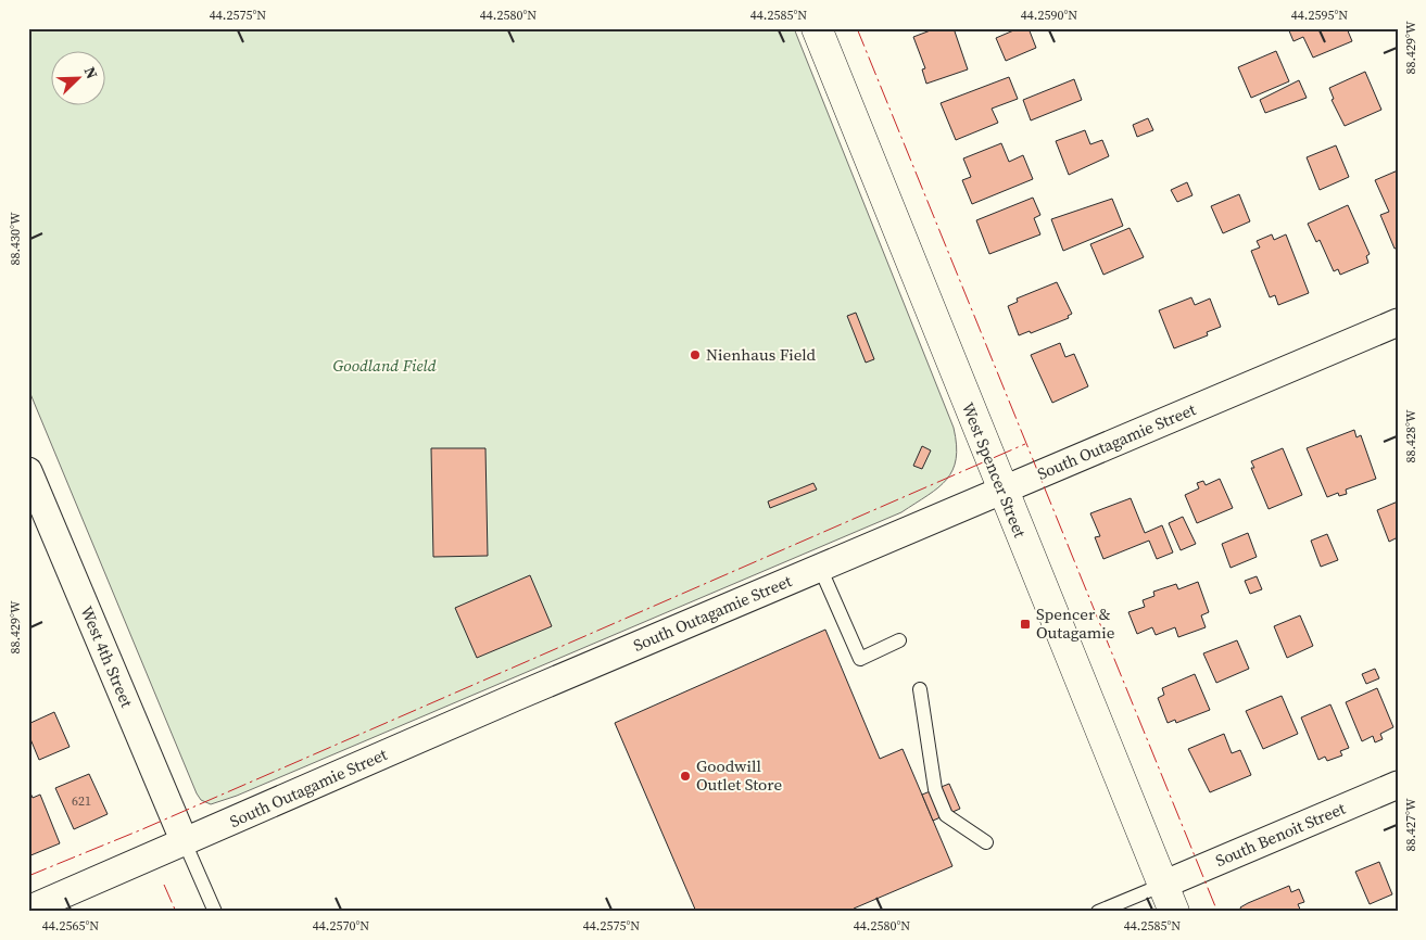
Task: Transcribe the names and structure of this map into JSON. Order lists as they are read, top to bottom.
{
  "streets": {
    "street": [
      "South Outagamie Street",
      "West Spencer Street",
      "West 4th Street",
      "South Benoit Street"
    ]
  },
  "crossings": [
    ["South Outagamie Street", "West Spencer Street"],
    ["South Outagamie Street", "West 4th Street"],
    ["West Spencer Street", "South Benoit Street"]
  ],
  "parks": ["Goodland Field"],
  "places": {
    "other": ["Nienhaus Field", "Goodwill Outlet Store"],
    "transit": ["Spencer & Outagamie"]
  },
  "house_numbers": ["621"],
  "north": "top right",
  "coordinates": [
    "44.2575°N",
    "44.2580°N",
    "44.2585°N",
    "44.2590°N",
    "44.2595°N",
    "88.429°W",
    "88.430°W",
    "88.428°W",
    "88.427°W",
    "44.2565°N",
    "44.2570°N"
  ]
}
